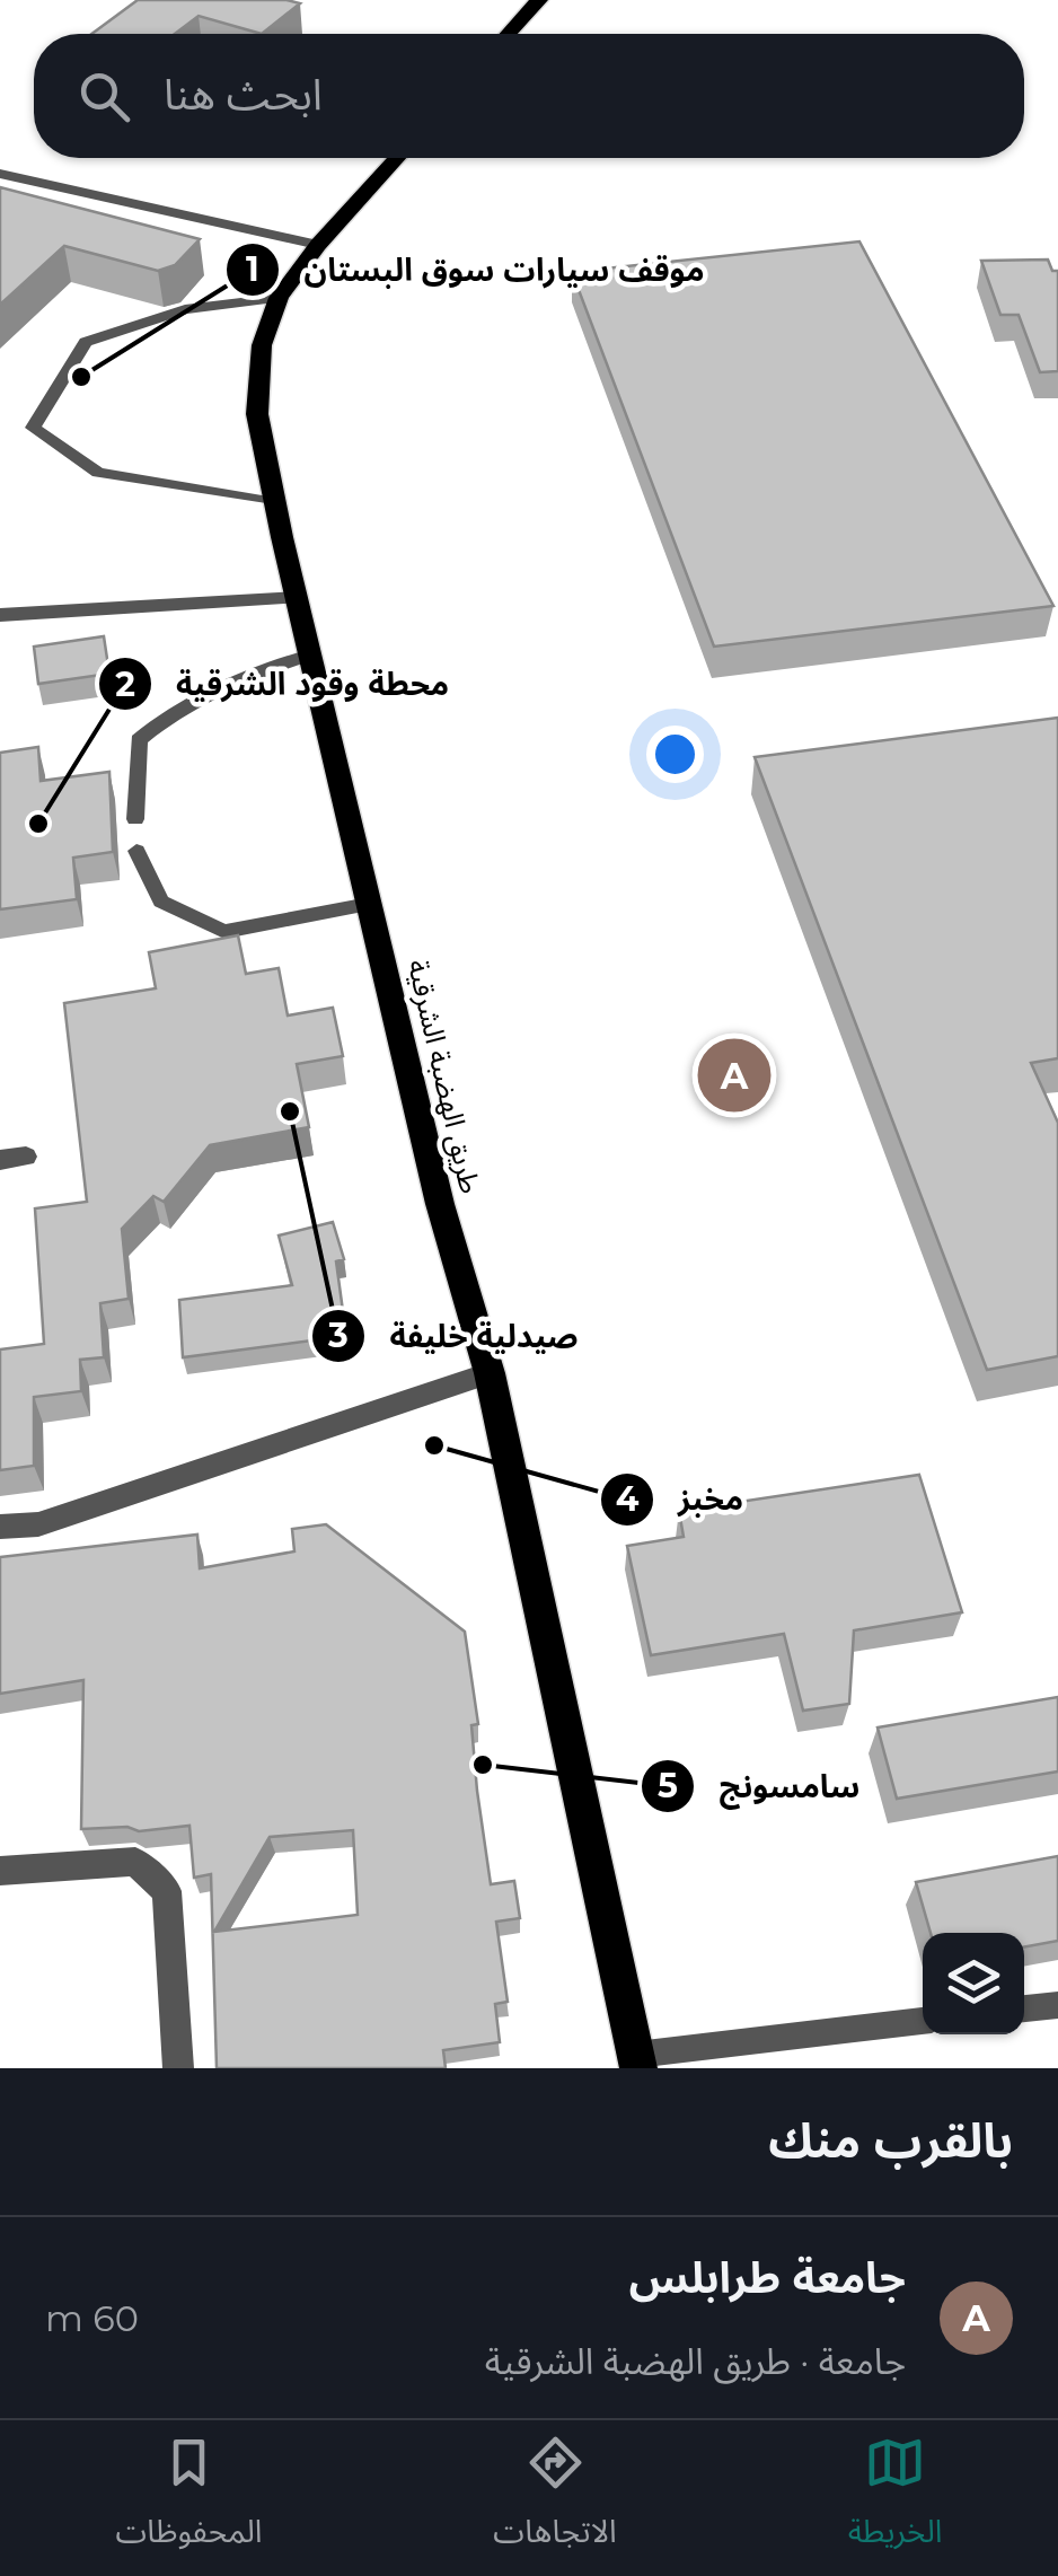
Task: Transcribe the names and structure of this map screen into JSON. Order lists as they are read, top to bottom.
{
  "streets": {
    "main road": ["طريق الهضبة الشرقية"]
  },
  "places": [
    "موقف سيارات سوق البستان",
    "محطة وقود الشرقية",
    "صيدلية خليفة",
    "مخبز",
    "سامسونج"
  ],
  "page": {
    "search": "ابحث هنا",
    "pins": "A",
    "heading": "بالقرب منك",
    "list": [
      {
        "mark": "A",
        "name": "جامعة طرابلس",
        "note": "جامعة · طريق الهضبة الشرقية",
        "value": "60 m"
      }
    ],
    "nav": ["الخريطة", "الاتجاهات", "المحفوظات"]
  }
}
